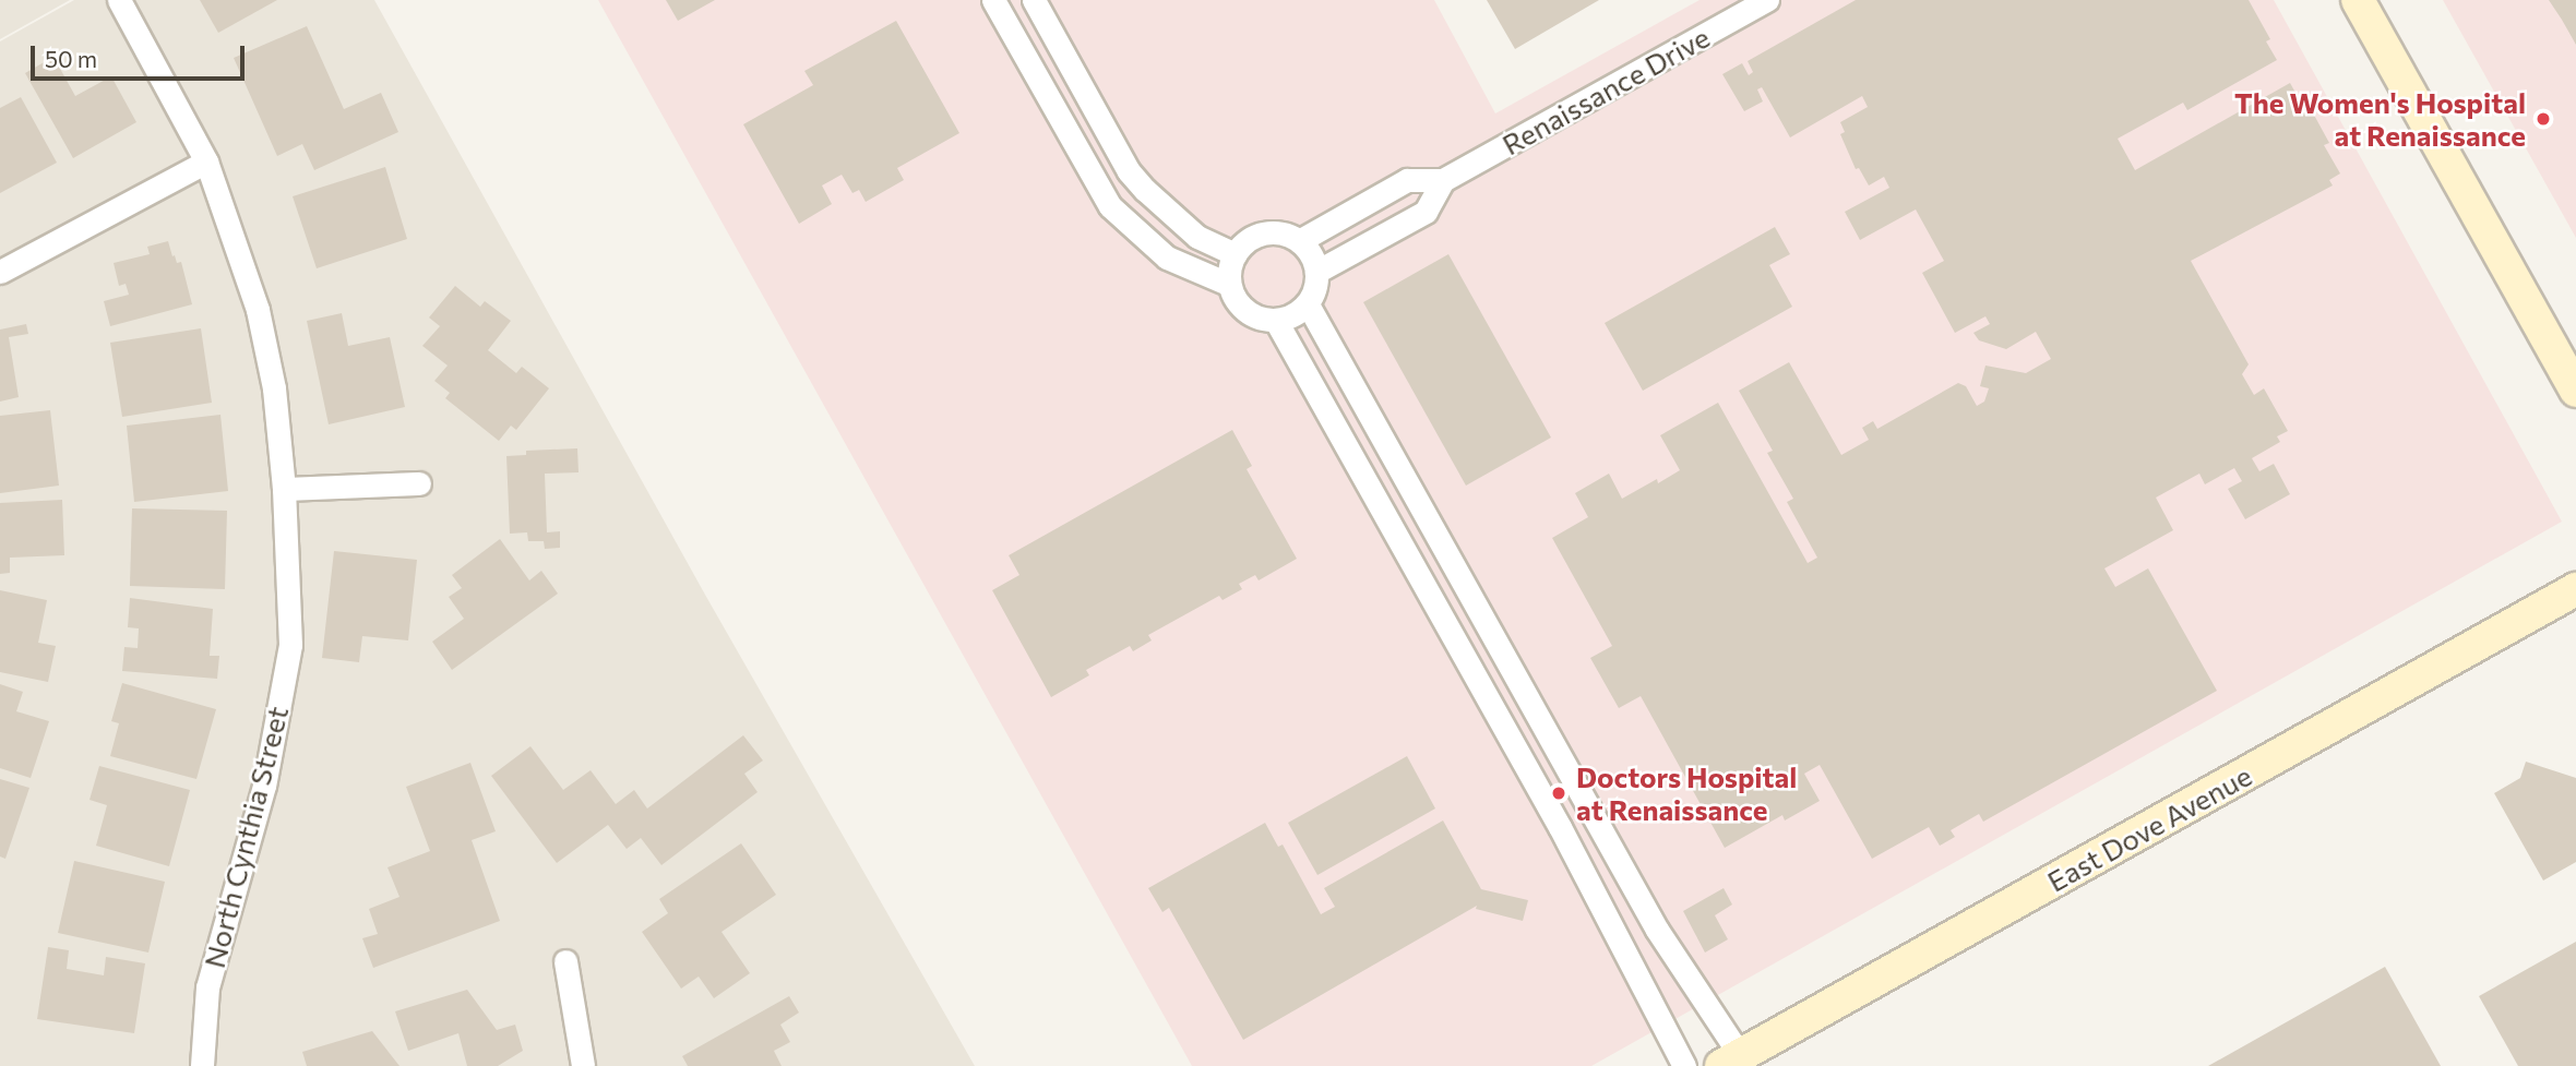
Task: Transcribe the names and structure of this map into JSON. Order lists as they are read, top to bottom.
{
  "streets": {
    "main road": ["East Dove Avenue"],
    "street": ["Renaissance Drive", "North Cynthia Street"]
  },
  "places": ["The Women's Hospital at Renaissance", "Doctors Hospital at Renaissance"],
  "scale_bar": "50 m"
}
